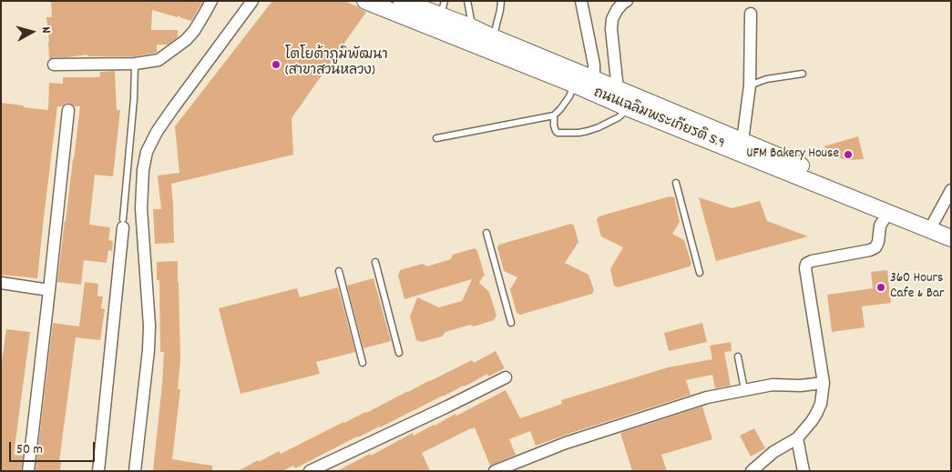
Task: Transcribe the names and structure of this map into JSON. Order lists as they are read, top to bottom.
{
  "streets": {
    "main road": ["ถนนเฉลิมพระเกียรติ ร.9"]
  },
  "places": ["โตโยต้าภูมิพัฒนา (สาขาสวนหลวง)", "UFM Bakery House", "360 Hours Cafe & Bar"],
  "scale_bar": "50 m",
  "north": "right"
}
